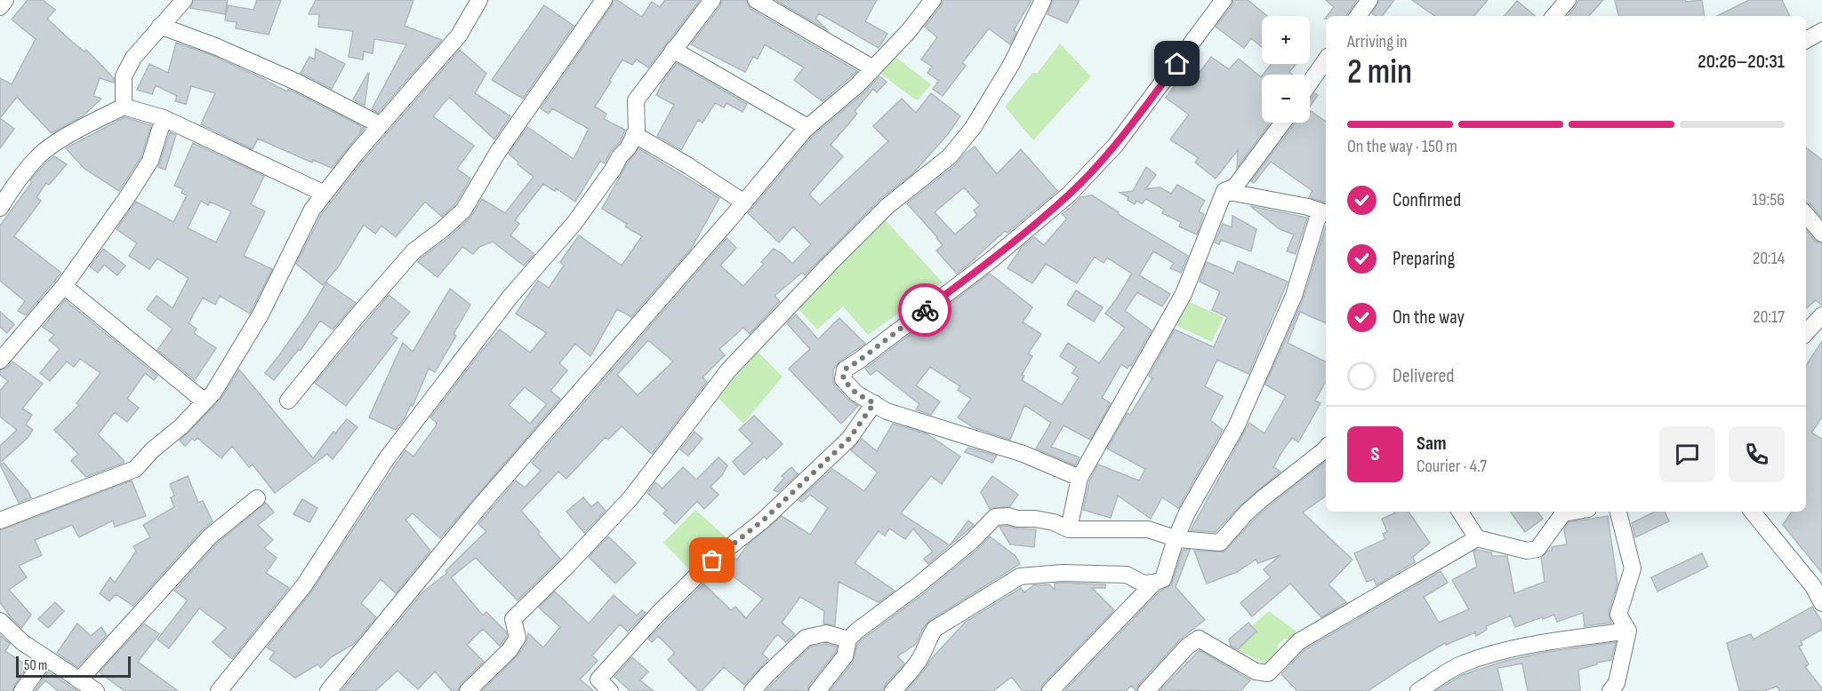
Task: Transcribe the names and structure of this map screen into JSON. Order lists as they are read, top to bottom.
{
  "scale_bar": "50 m",
  "page": {
    "map_buttons": ["+", "−"],
    "heading": ["2 min", "Arriving in", "20:26–20:31"],
    "panel": ["Sam", "Courier · 4.7"],
    "bar": "On the way · 150 m",
    "list": [
      ["Confirmed", "19:56"],
      ["Preparing", "20:14"],
      ["On the way", "20:17"],
      "Delivered"
    ],
    "round": "S",
    "scale": "50 m"
  }
}
